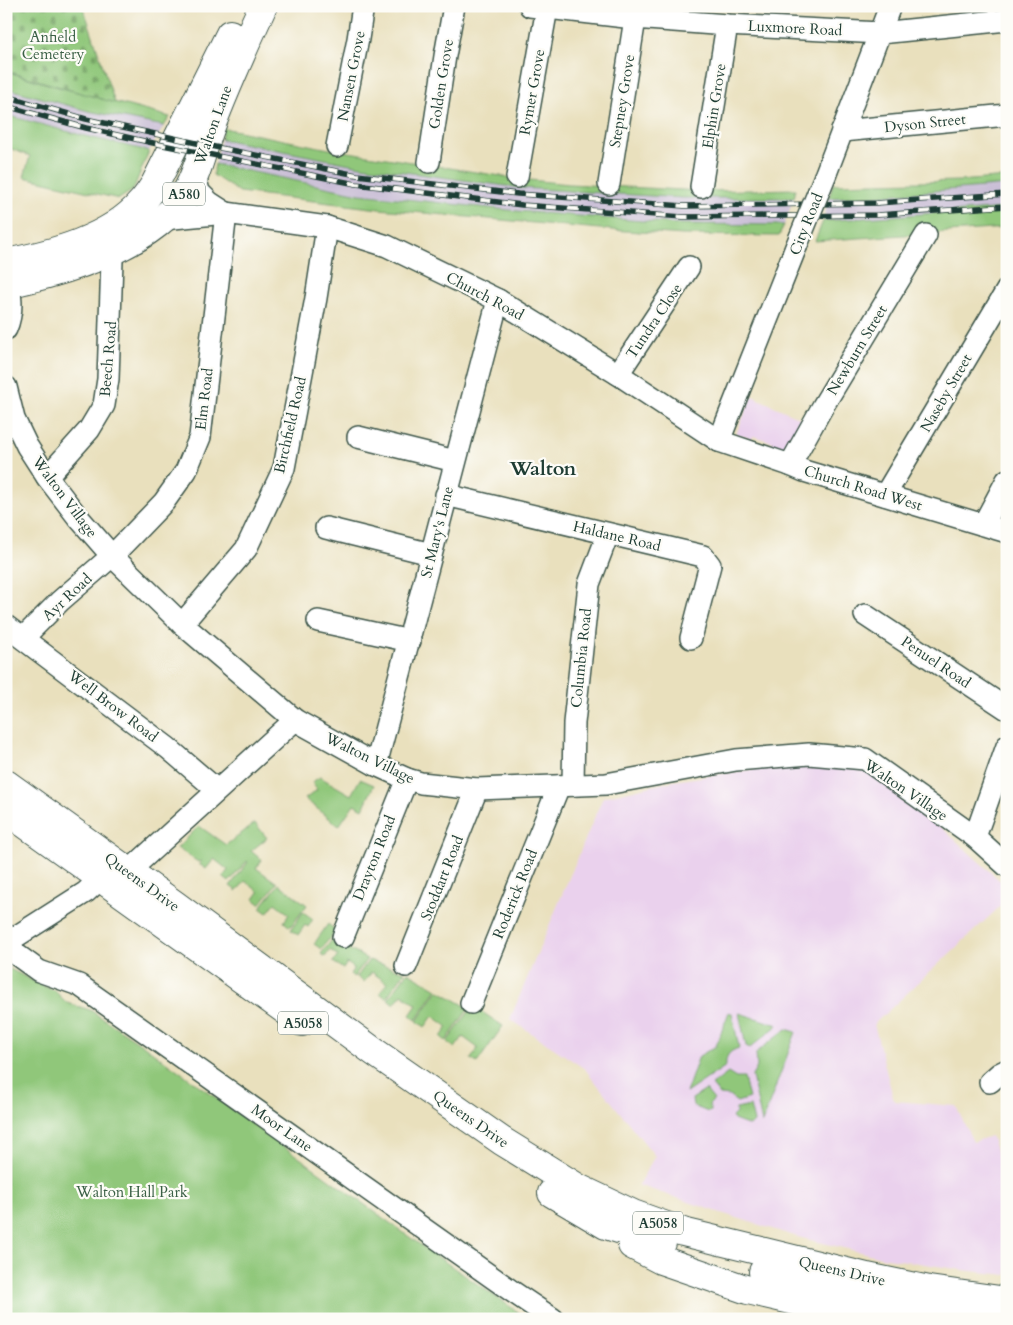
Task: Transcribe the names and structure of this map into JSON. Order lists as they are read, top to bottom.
{
  "streets": {
    "highway": [
      "Walton Lane",
      "A580",
      "Queens Drive",
      "A5058"
    ],
    "street": [
      "Luxmore Road",
      "Nansen Grove",
      "Golden Grove",
      "Rymer Grove",
      "Stepney Grove",
      "Elphin Grove",
      "Dyson Street",
      "City Road",
      "Church Road",
      "Tundra Close",
      "Newburn Street",
      "Beech Road",
      "Naseby Street",
      "Elm Road",
      "Birchfield Road",
      "Church Road West",
      "Walton Village",
      "St Mary's Lane",
      "Haldane Road",
      "Ayr Road",
      "Columbia Road",
      "Penuel Road",
      "Well Brow Road",
      "Drayton Road",
      "Stoddart Road",
      "Roderick Road",
      "Moor Lane"
    ]
  },
  "crossings": [
    ["Luxmore Road", "Rymer Grove"],
    ["Luxmore Road", "Stepney Grove"],
    ["Luxmore Road", "Elphin Grove"],
    ["Luxmore Road", "City Road"],
    ["Dyson Street", "City Road"],
    ["Walton Lane", "Church Road"],
    ["Walton Lane", "Beech Road"],
    ["City Road", "Church Road"],
    ["City Road", "Church Road West"],
    ["Church Road", "Tundra Close"],
    ["Church Road", "Elm Road"],
    ["Church Road", "Birchfield Road"],
    ["Church Road", "Church Road West"],
    ["Church Road", "St Mary's Lane"],
    ["Newburn Street", "Church Road West"],
    ["Beech Road", "Walton Village"],
    ["Naseby Street", "Church Road West"],
    ["Elm Road", "Walton Village"],
    ["Elm Road", "Ayr Road"],
    ["Birchfield Road", "Walton Village"],
    ["Walton Village", "St Mary's Lane"],
    ["Walton Village", "Ayr Road"],
    ["Walton Village", "Columbia Road"],
    ["Walton Village", "Drayton Road"],
    ["Walton Village", "Stoddart Road"],
    ["Walton Village", "Roderick Road"],
    ["St Mary's Lane", "Haldane Road"],
    ["Haldane Road", "Columbia Road"],
    ["Ayr Road", "Well Brow Road"],
    ["Columbia Road", "Roderick Road"]
  ],
  "districts": ["Walton"],
  "parks": ["Anfield Cemetery", "Walton Hall Park"]
}
